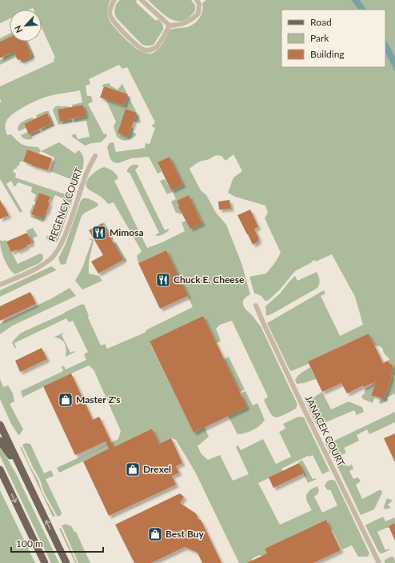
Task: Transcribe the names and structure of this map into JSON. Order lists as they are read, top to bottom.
{
  "streets": {
    "street": ["REGENCY COURT", "JANACEK COURT"]
  },
  "places": {
    "restaurant": ["Mimosa", "Chuck E. Cheese"],
    "shop": ["Master Z's", "Drexel", "Best Buy"]
  },
  "legend": ["Road", "Park", "Building"],
  "scale_bar": "100 m",
  "north": "bottom left"
}
